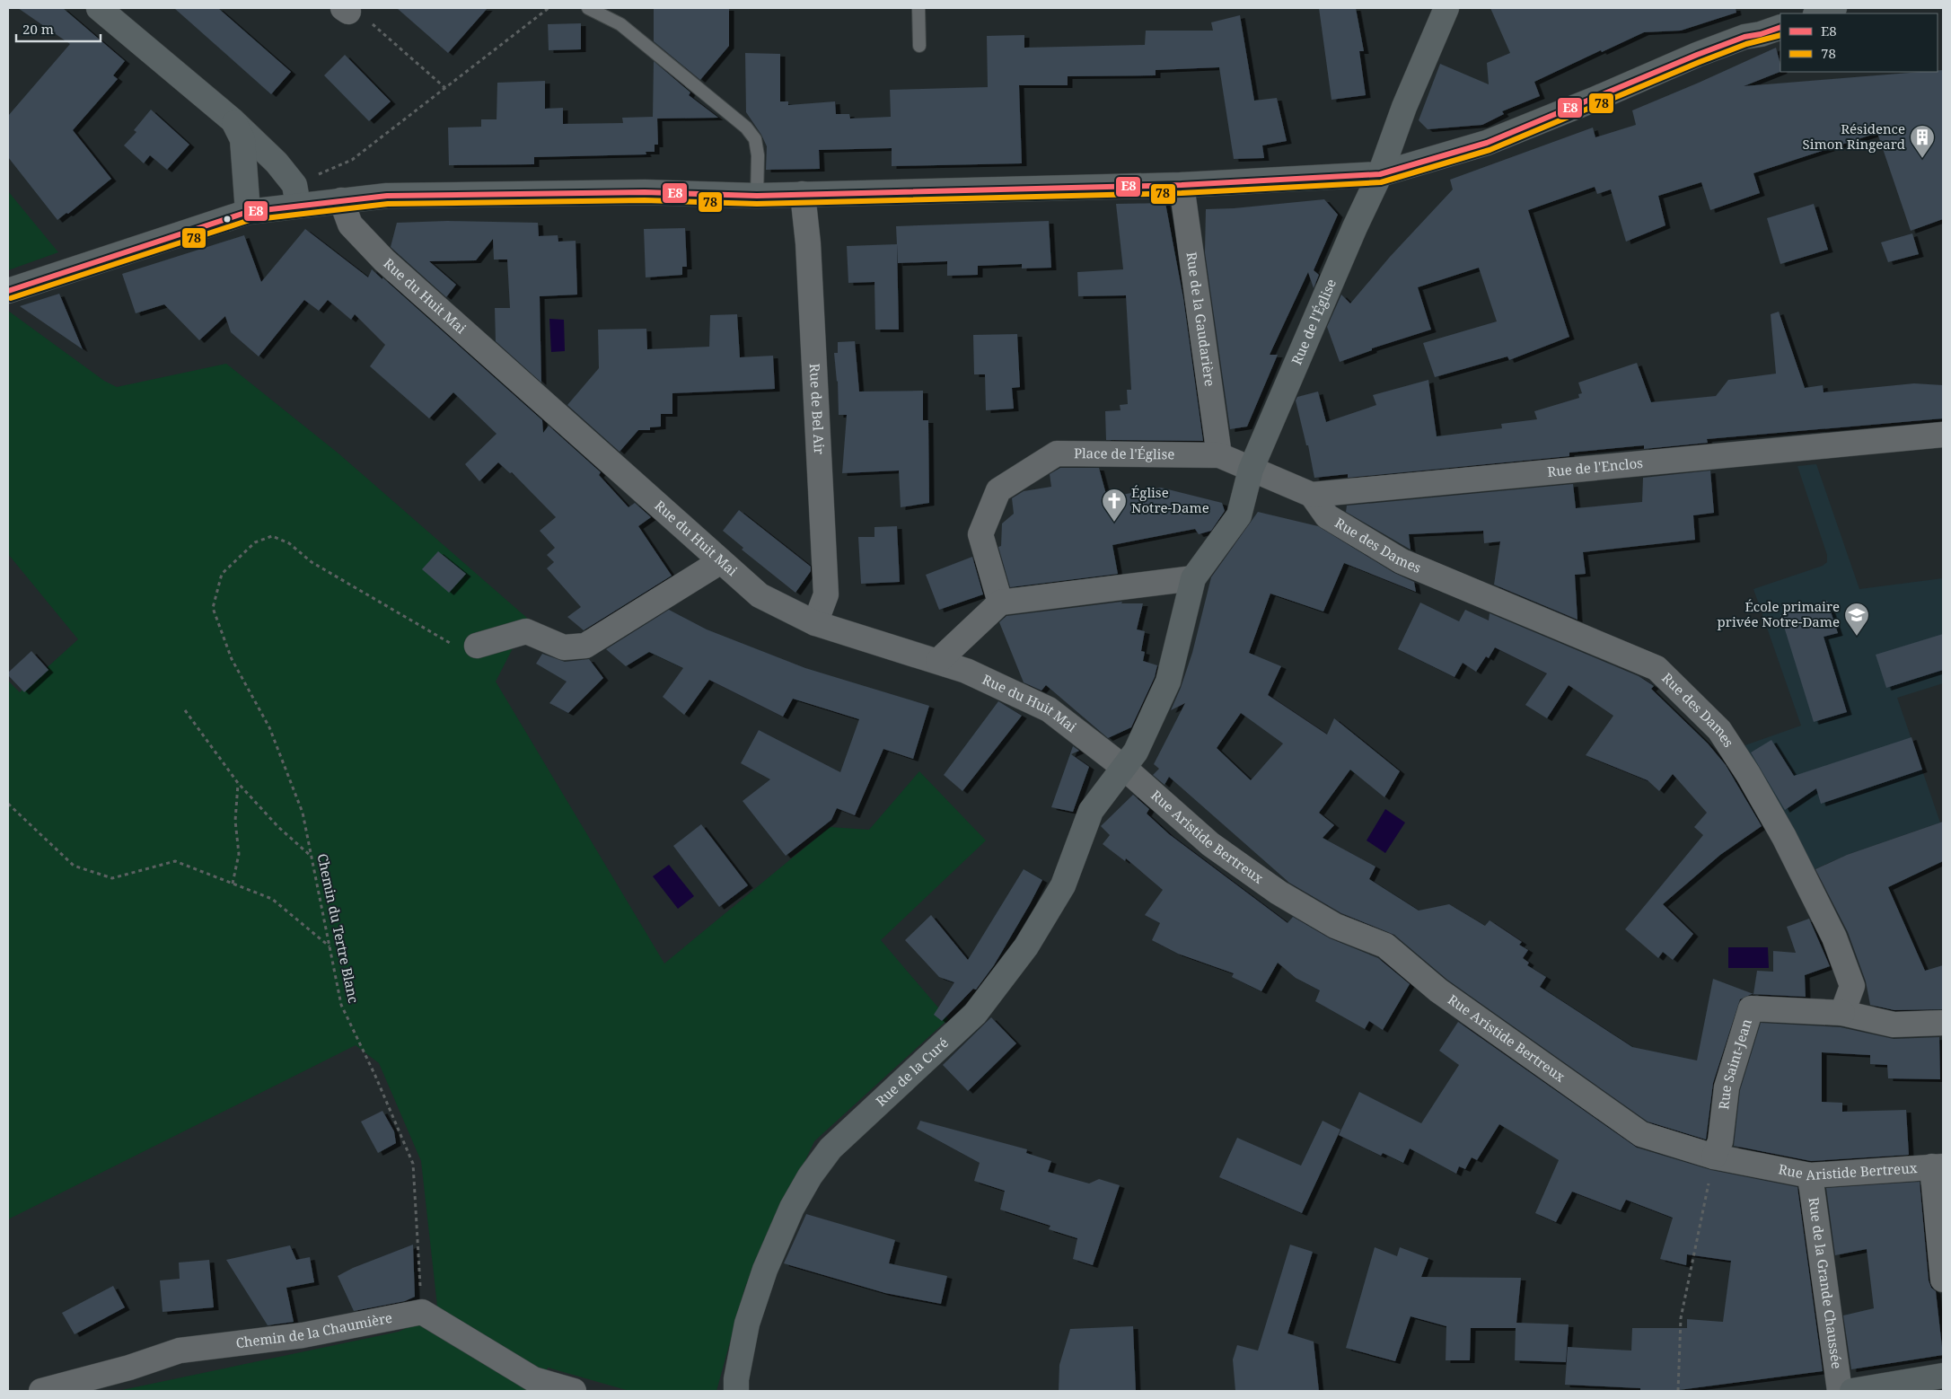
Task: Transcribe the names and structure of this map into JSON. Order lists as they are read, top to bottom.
{
  "streets": {
    "main road": ["Rue de l'Église", "Rue de la Curé"],
    "street": [
      "Rue du Huit Mai",
      "Rue de la Gaudarière",
      "Rue de Bel Air",
      "Place de l'Église",
      "Rue de l'Enclos",
      "Rue des Dames",
      "Rue Aristide Bertreux",
      "Rue Saint-Jean",
      "Rue de la Grande Chaussée",
      "Chemin de la Chaumière"
    ],
    "path": ["Chemin du Tertre Blanc"]
  },
  "crossings": [
    ["Rue du Huit Mai", "Rue de Bel Air"],
    ["Rue du Huit Mai", "Rue Aristide Bertreux"],
    ["Rue du Huit Mai", "Rue de la Curé"],
    ["Rue de la Gaudarière", "Place de l'Église"],
    ["Rue de l'Église", "Place de l'Église"],
    ["Rue de l'Enclos", "Rue des Dames"],
    ["Rue des Dames", "Rue Saint-Jean"],
    ["Rue Aristide Bertreux", "Rue Saint-Jean"],
    ["Rue Aristide Bertreux", "Rue de la Curé"],
    ["Rue Aristide Bertreux", "Rue de la Grande Chaussée"],
    ["Chemin du Tertre Blanc", "Chemin de la Chaumière"]
  ],
  "places": {
    "building": ["Résidence Simon Ringeard"],
    "church": ["Église Notre-Dame"],
    "school or university": ["École primaire privée Notre-Dame"]
  },
  "lines": ["transit line E8", "transit line 78"],
  "legend": ["E8", "78"],
  "scale_bar": "20 m"
}
